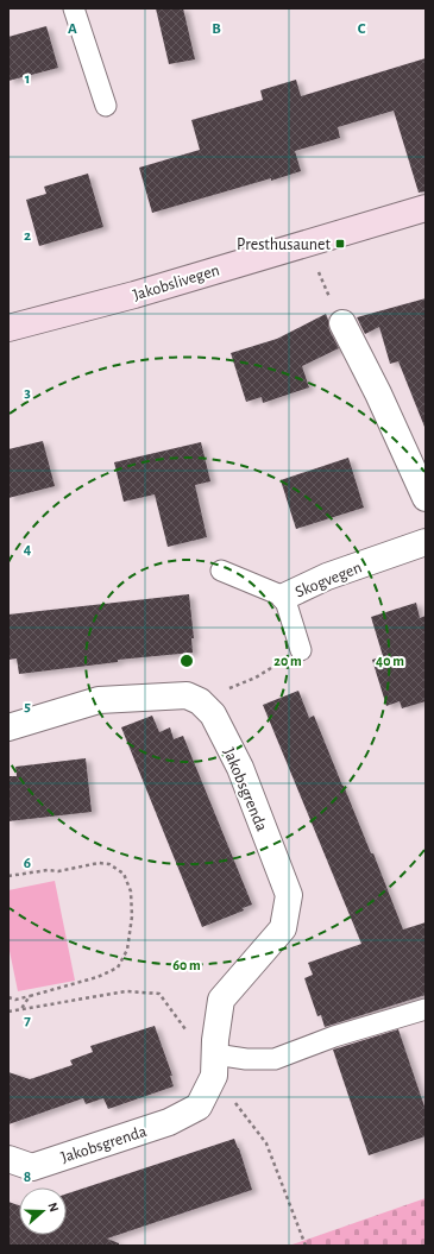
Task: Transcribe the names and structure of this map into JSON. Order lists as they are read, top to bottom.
{
  "streets": {
    "street": ["Jakobslivegen", "Skogvegen", "Jakobsgrenda"]
  },
  "places": {
    "transit": ["Presthusaunet"]
  },
  "north": "right",
  "grid": {
    "columns": ["A", "B", "C"],
    "rows": [
      "1",
      "2",
      "3",
      "4",
      "5",
      "6",
      "7",
      "8"
    ]
  },
  "rings": ["20 m", "40 m", "60 m"]
}
